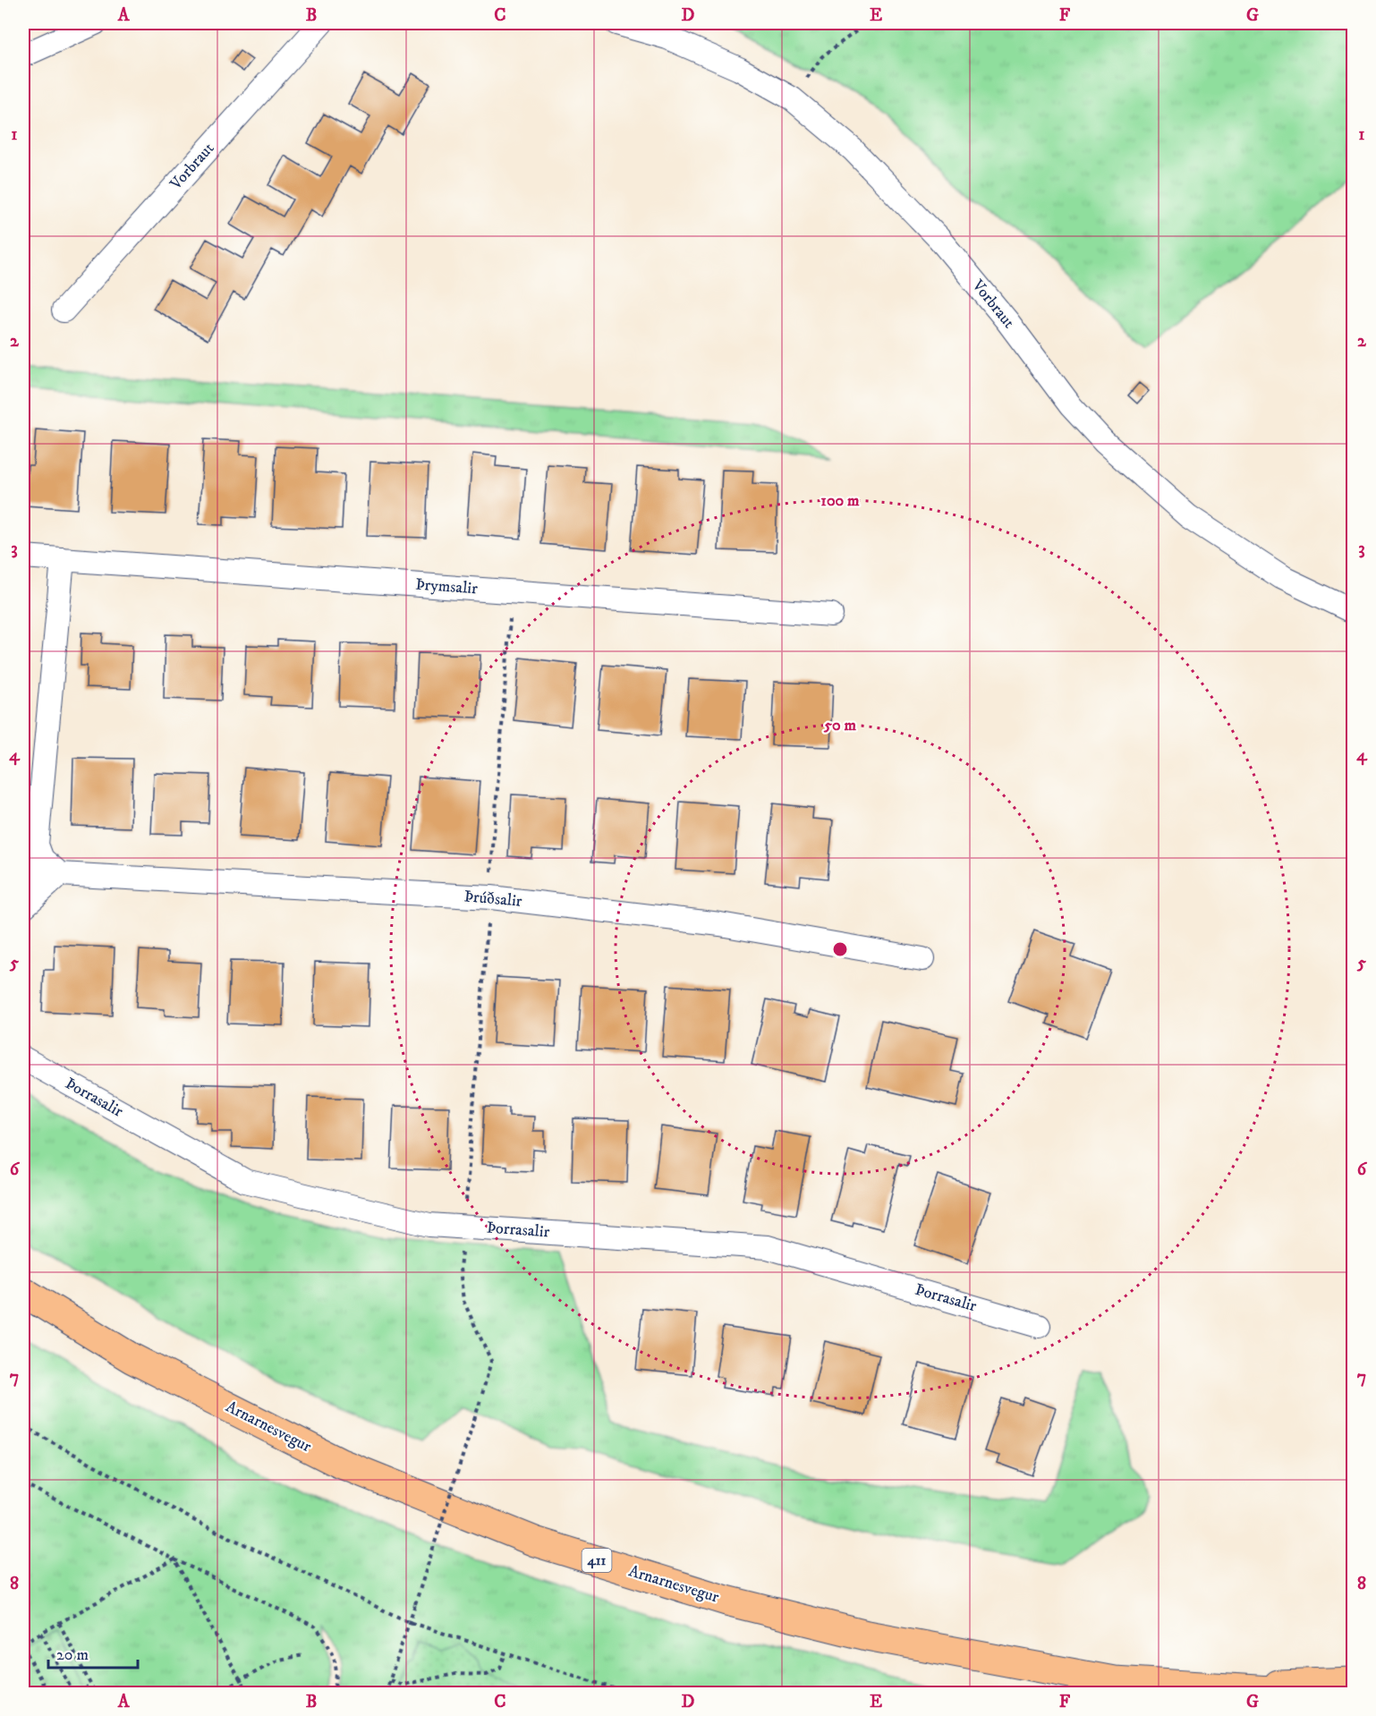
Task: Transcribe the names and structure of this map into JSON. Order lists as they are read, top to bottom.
{
  "streets": {
    "main road": ["Arnarnesvegur", "411"],
    "street": [
      "Vorbraut",
      "Þrymsalir",
      "Þrúðsalir",
      "Þorrasalir"
    ]
  },
  "scale_bar": "20 m",
  "grid": {
    "columns": [
      "A",
      "B",
      "C",
      "D",
      "E",
      "F",
      "G"
    ],
    "rows": [
      "1",
      "2",
      "3",
      "4",
      "5",
      "6",
      "7",
      "8"
    ]
  },
  "rings": ["100 m", "50 m"]
}
